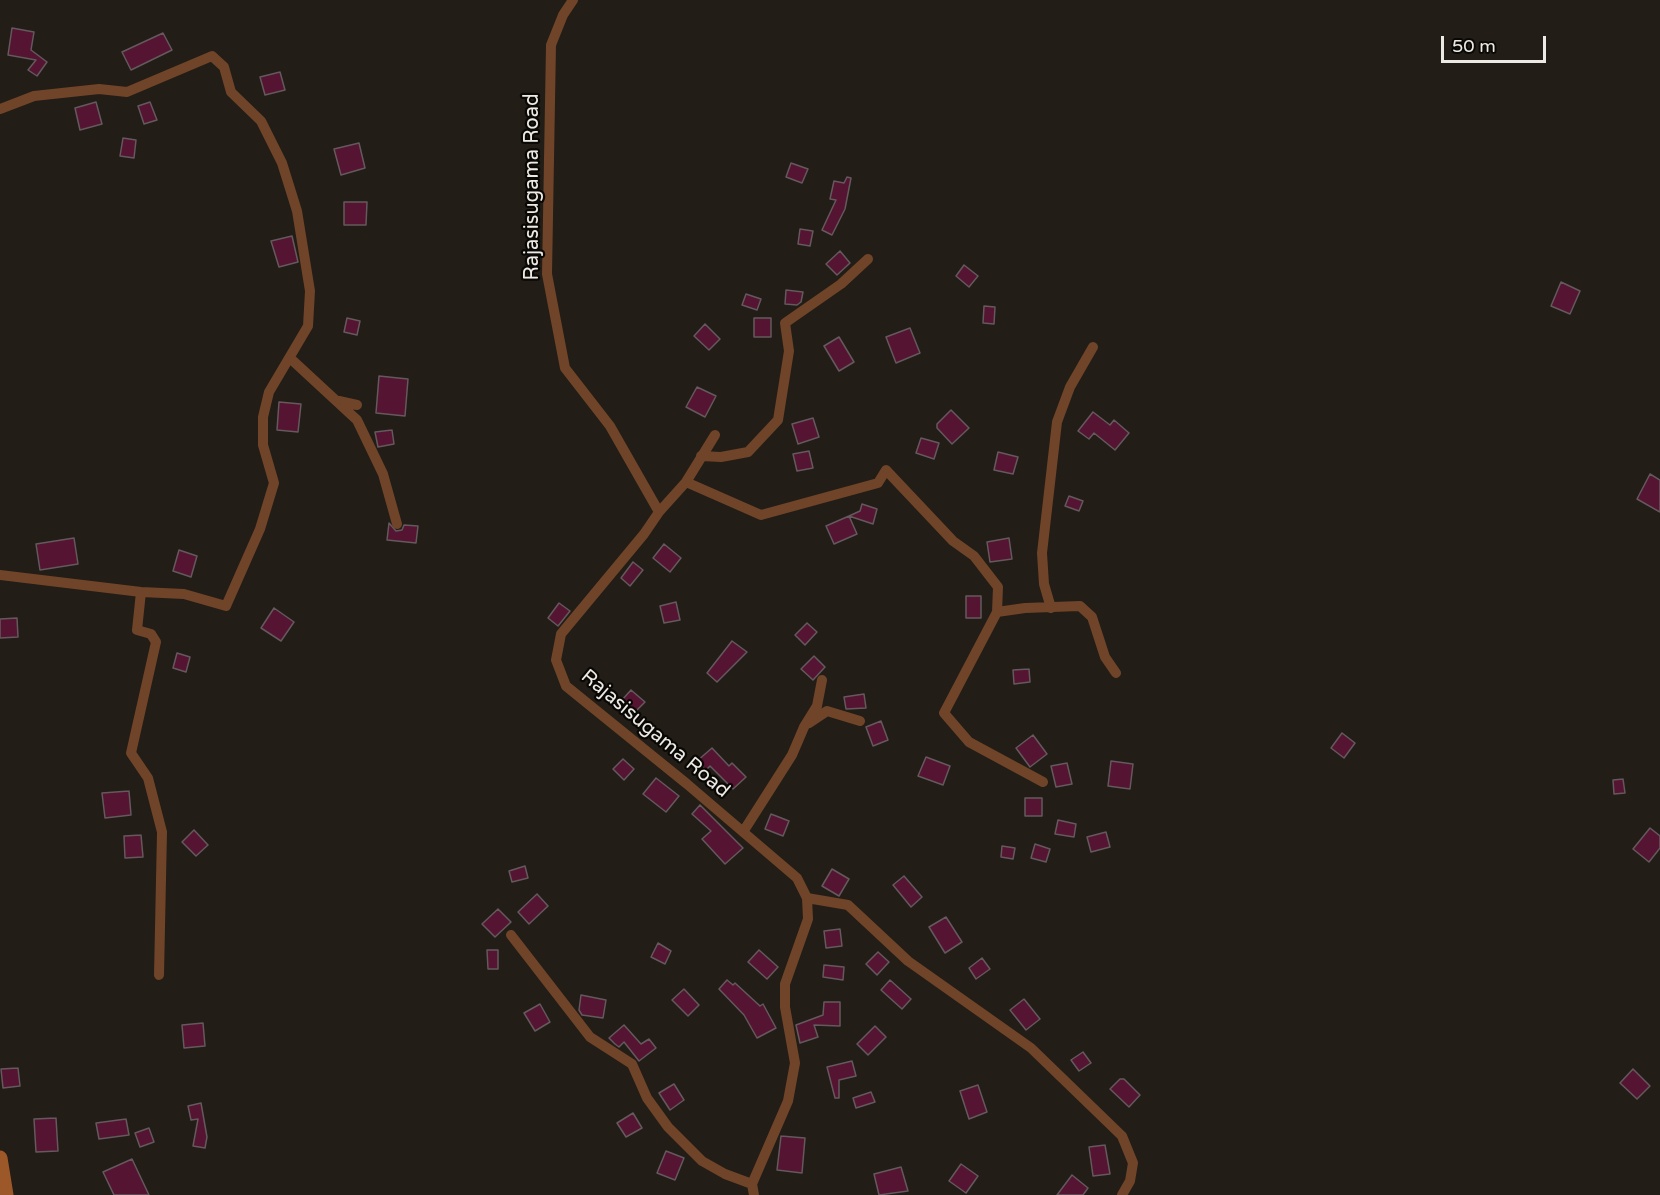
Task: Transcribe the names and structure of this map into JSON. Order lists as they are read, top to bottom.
{
  "streets": {
    "street": ["Rajasisugama Road"]
  },
  "scale_bar": "50 m"
}
